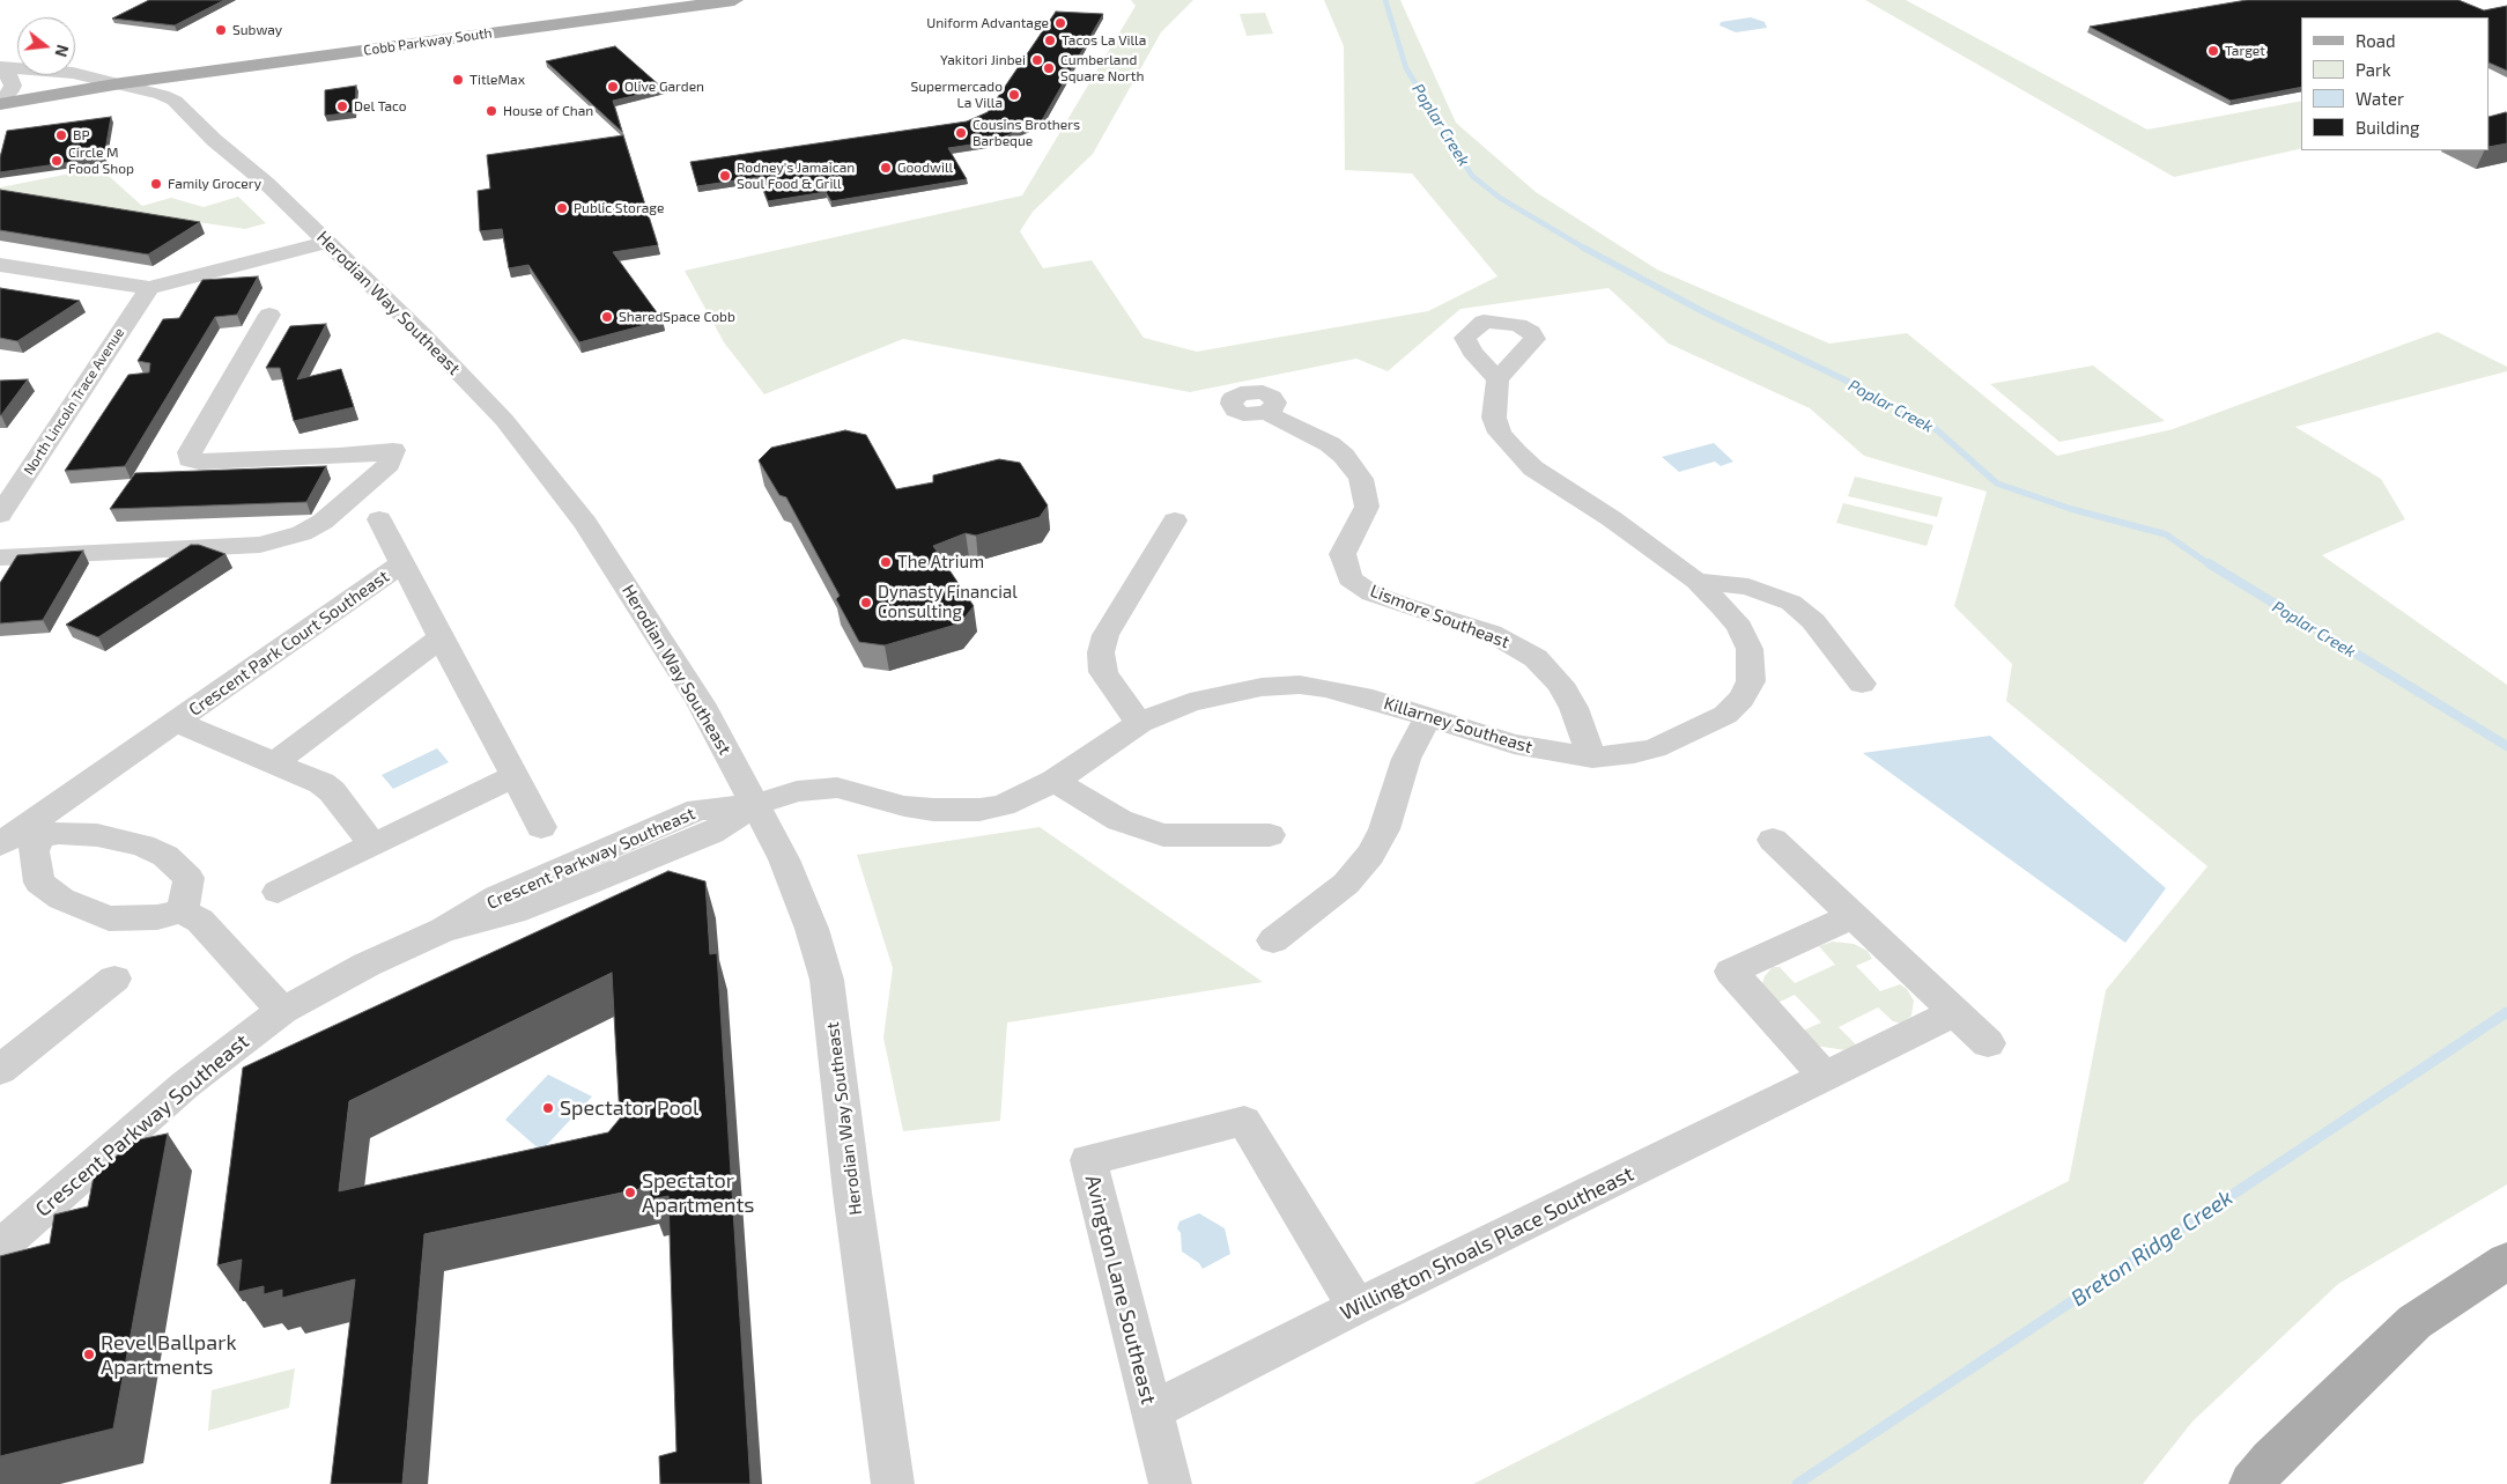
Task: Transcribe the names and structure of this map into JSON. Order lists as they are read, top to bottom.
{
  "streets": {
    "main road": ["Cobb Parkway South"],
    "street": [
      "Herodian Way Southeast",
      "North Lincoln Trace Avenue",
      "Lismore Southeast",
      "Crescent Park Court Southeast",
      "Killarney Southeast",
      "Crescent Parkway Southeast",
      "Willington Shoals Place Southeast",
      "Avington Lane Southeast"
    ]
  },
  "crossings": [
    ["Cobb Parkway South", "Herodian Way Southeast"],
    ["Herodian Way Southeast", "Killarney Southeast"],
    ["Herodian Way Southeast", "Crescent Parkway Southeast"],
    ["Lismore Southeast", "Killarney Southeast"],
    ["Killarney Southeast", "Crescent Parkway Southeast"],
    ["Willington Shoals Place Southeast", "Avington Lane Southeast"]
  ],
  "water": ["Poplar Creek", "Breton Ridge Creek"],
  "places": [
    "Uniform Advantage",
    "Subway",
    "Tacos La Villa",
    "Target",
    "Yakitori Jinbei",
    "Cumberland Square North",
    "TitleMax",
    "Olive Garden",
    "Supermercado La Villa",
    "Del Taco",
    "House of Chan",
    "Cousins Brothers Barbeque",
    "BP",
    "Circle M Food Shop",
    "Goodwill",
    "Rodney's Jamaican Soul Food & Grill",
    "Family Grocery",
    "Public Storage",
    "SharedSpace Cobb",
    "The Atrium",
    "Dynasty Financial Consulting",
    "Spectator Pool",
    "Spectator Apartments",
    "Revel Ballpark Apartments"
  ],
  "legend": [
    "Road",
    "Park",
    "Water",
    "Building"
  ],
  "north": "right"
}
